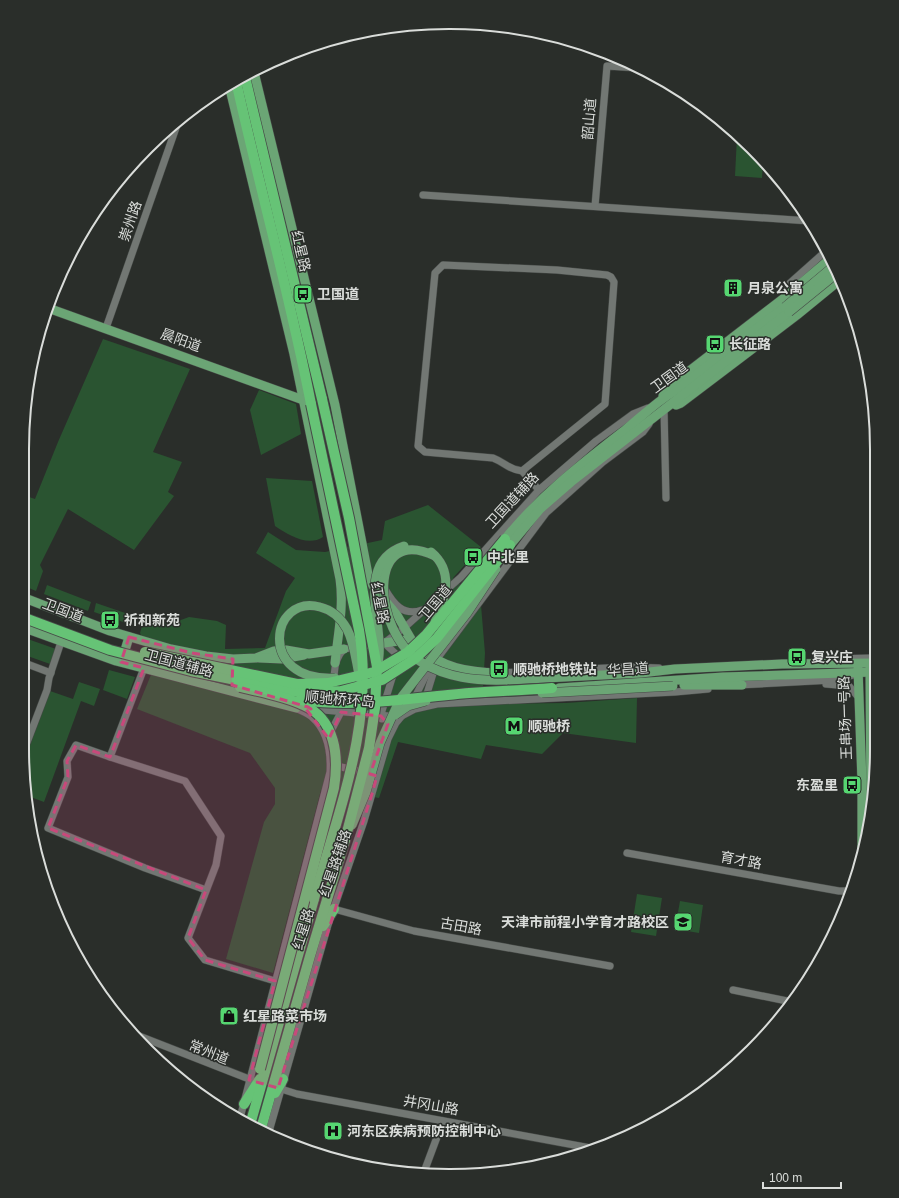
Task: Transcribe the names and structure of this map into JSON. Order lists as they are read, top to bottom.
{
  "streets": {
    "highway": ["红星路", "卫国道", "华昌道"],
    "main road": ["晨阳道", "卫国道辅路", "王串场一号路"],
    "street": [
      "韶山道",
      "崇州路",
      "顺驰桥环岛",
      "育才路",
      "红星路辅路",
      "古田路",
      "常州道",
      "井冈山路"
    ]
  },
  "crossings": [
    ["崇州路", "晨阳道"],
    ["红星路", "晨阳道"],
    ["红星路", "红星路辅路"],
    ["红星路", "古田路"],
    ["红星路", "常州道"],
    ["红星路", "井冈山路"],
    ["卫国道", "卫国道辅路"],
    ["卫国道", "华昌道"],
    ["卫国道辅路", "顺驰桥环岛"],
    ["卫国道辅路", "红星路辅路"],
    ["华昌道", "顺驰桥环岛"],
    ["华昌道", "王串场一号路"],
    ["华昌道", "红星路辅路"],
    ["顺驰桥环岛", "红星路辅路"],
    ["红星路辅路", "古田路"],
    ["红星路辅路", "常州道"],
    ["红星路辅路", "井冈山路"],
    ["常州道", "井冈山路"]
  ],
  "places": {
    "building": ["月泉公寓"],
    "bus stop": [
      "卫国道",
      "长征路",
      "中北里",
      "祈和新苑",
      "复兴庄",
      "顺驰桥地铁站",
      "东盈里"
    ],
    "metro station": ["顺驰桥"],
    "school or university": ["天津市前程小学育才路校区"],
    "shop": ["红星路菜市场"],
    "hospital": ["河东区疾病预防控制中心"]
  },
  "scale_bar": "100 m"
}
